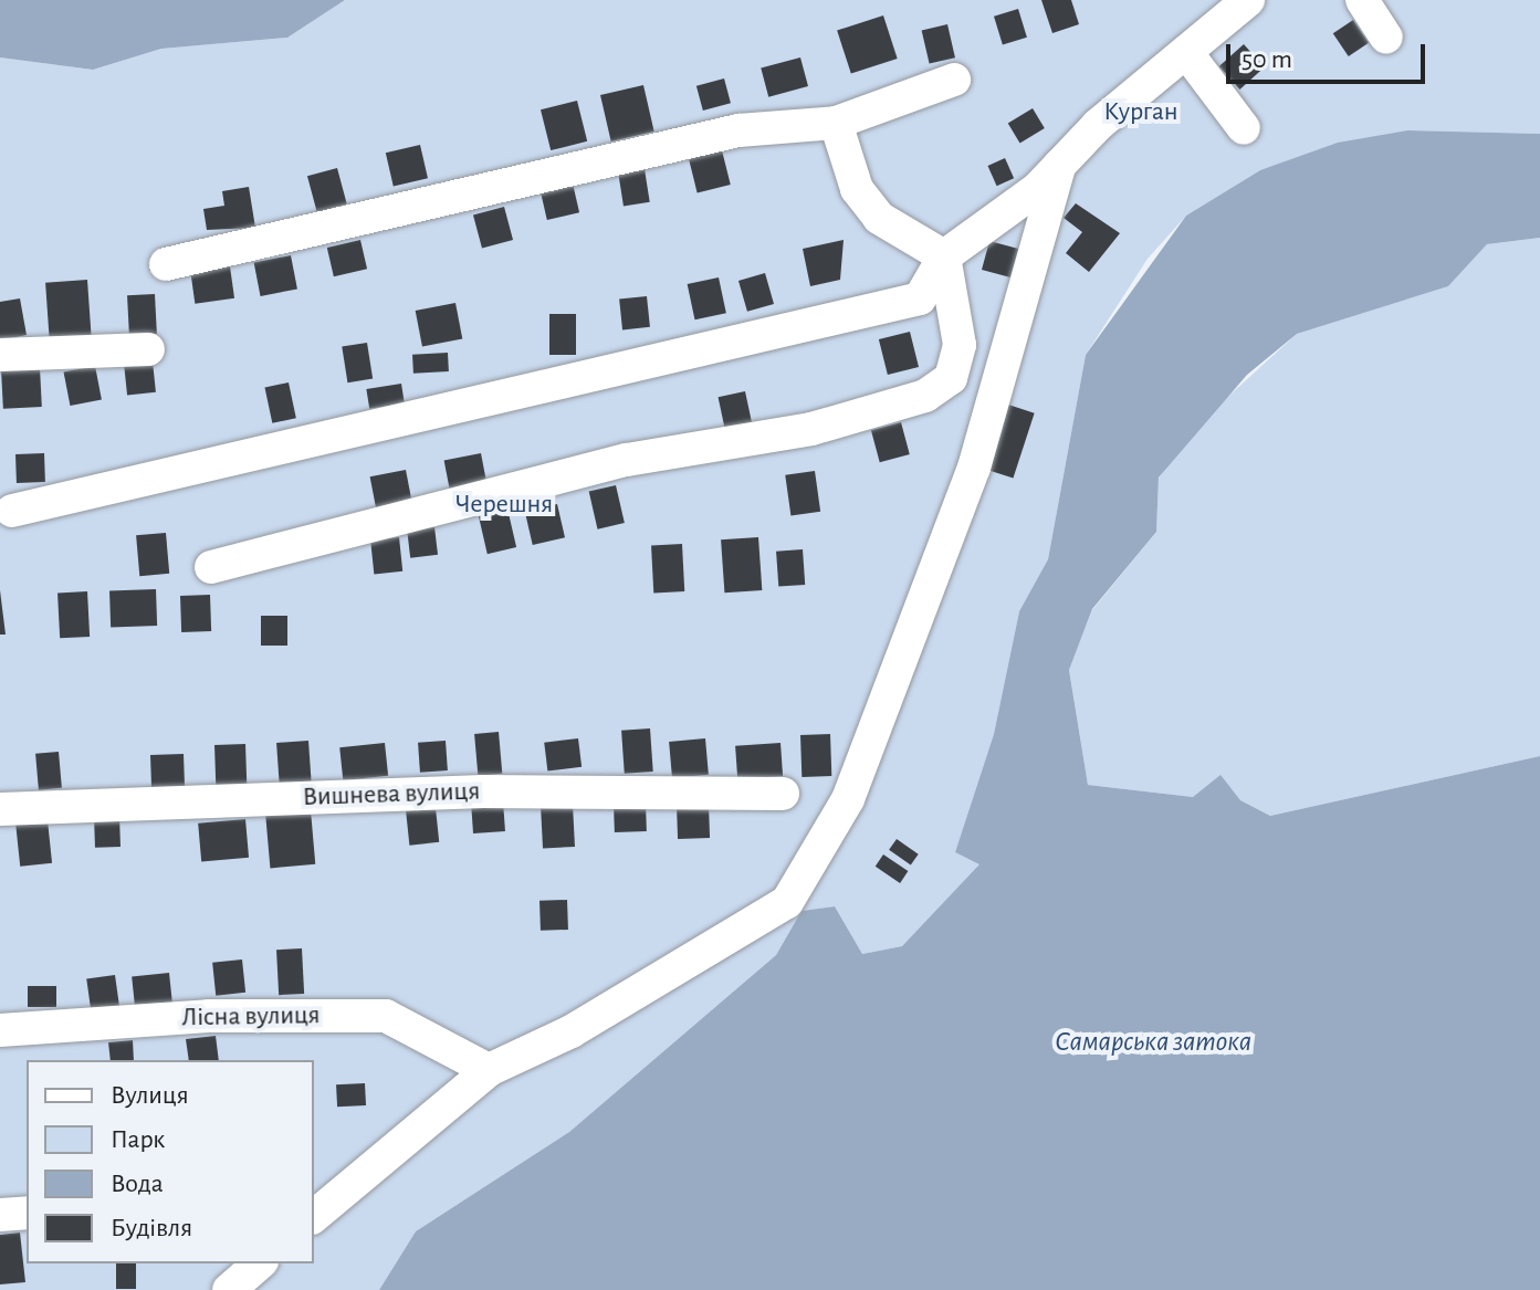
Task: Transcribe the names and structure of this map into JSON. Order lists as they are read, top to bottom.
{
  "streets": {
    "street": ["Вишнева вулиця", "Лісна вулиця"]
  },
  "water": ["Самарська затока"],
  "parks": ["Курган", "Черешня"],
  "legend": [
    "Вулиця",
    "Парк",
    "Вода",
    "Будівля"
  ],
  "scale_bar": "50 m"
}
